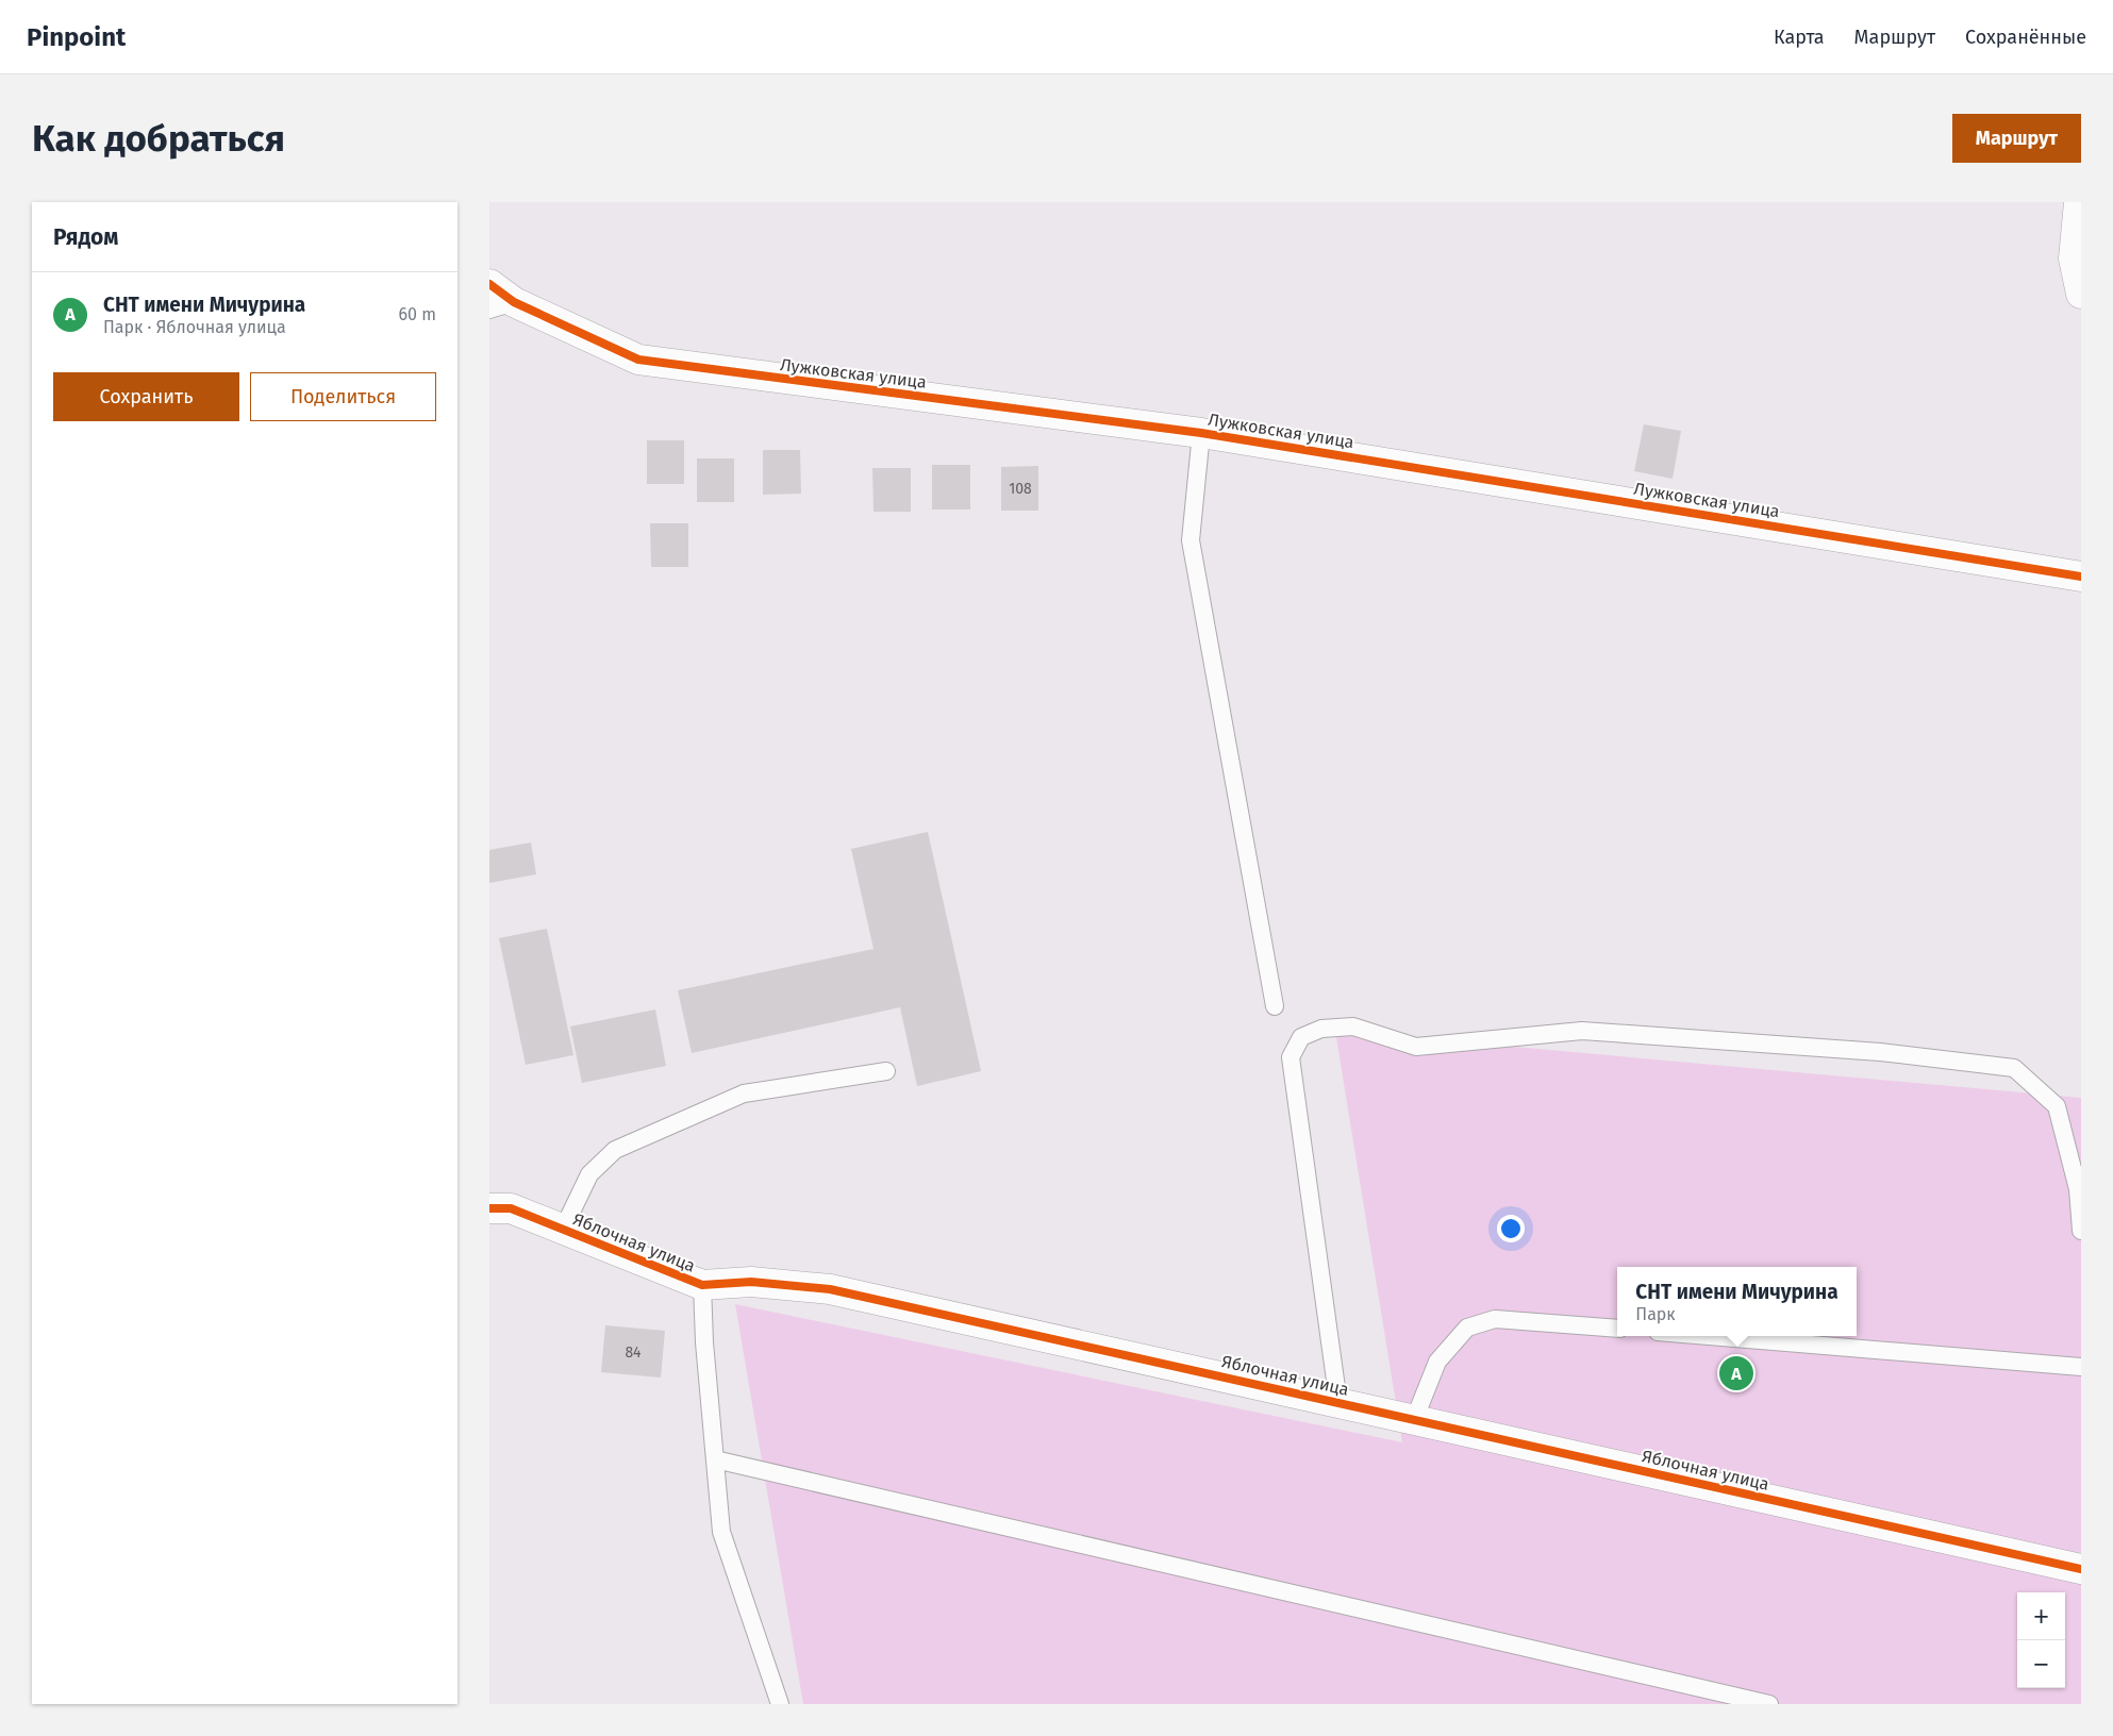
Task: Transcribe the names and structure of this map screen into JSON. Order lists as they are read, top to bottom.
{
  "streets": {
    "street": ["Лужковская улица", "Яблочная улица"]
  },
  "house_numbers": ["108", "84"],
  "page": {
    "header": "Pinpoint",
    "nav": ["Карта", "Маршрут", "Сохранённые"],
    "buttons": [
      "Маршрут",
      ["Сохранить", "Поделиться"]
    ],
    "title": "Как добраться",
    "heading": "Рядом",
    "list": [
      {
        "mark": "A",
        "name": "СНТ имени Мичурина",
        "note": "Парк · Яблочная улица",
        "value": "60 m"
      }
    ],
    "popup": ["СНТ имени Мичурина", "Парк"],
    "pins": "A",
    "map_buttons": ["+", "−"]
  }
}
